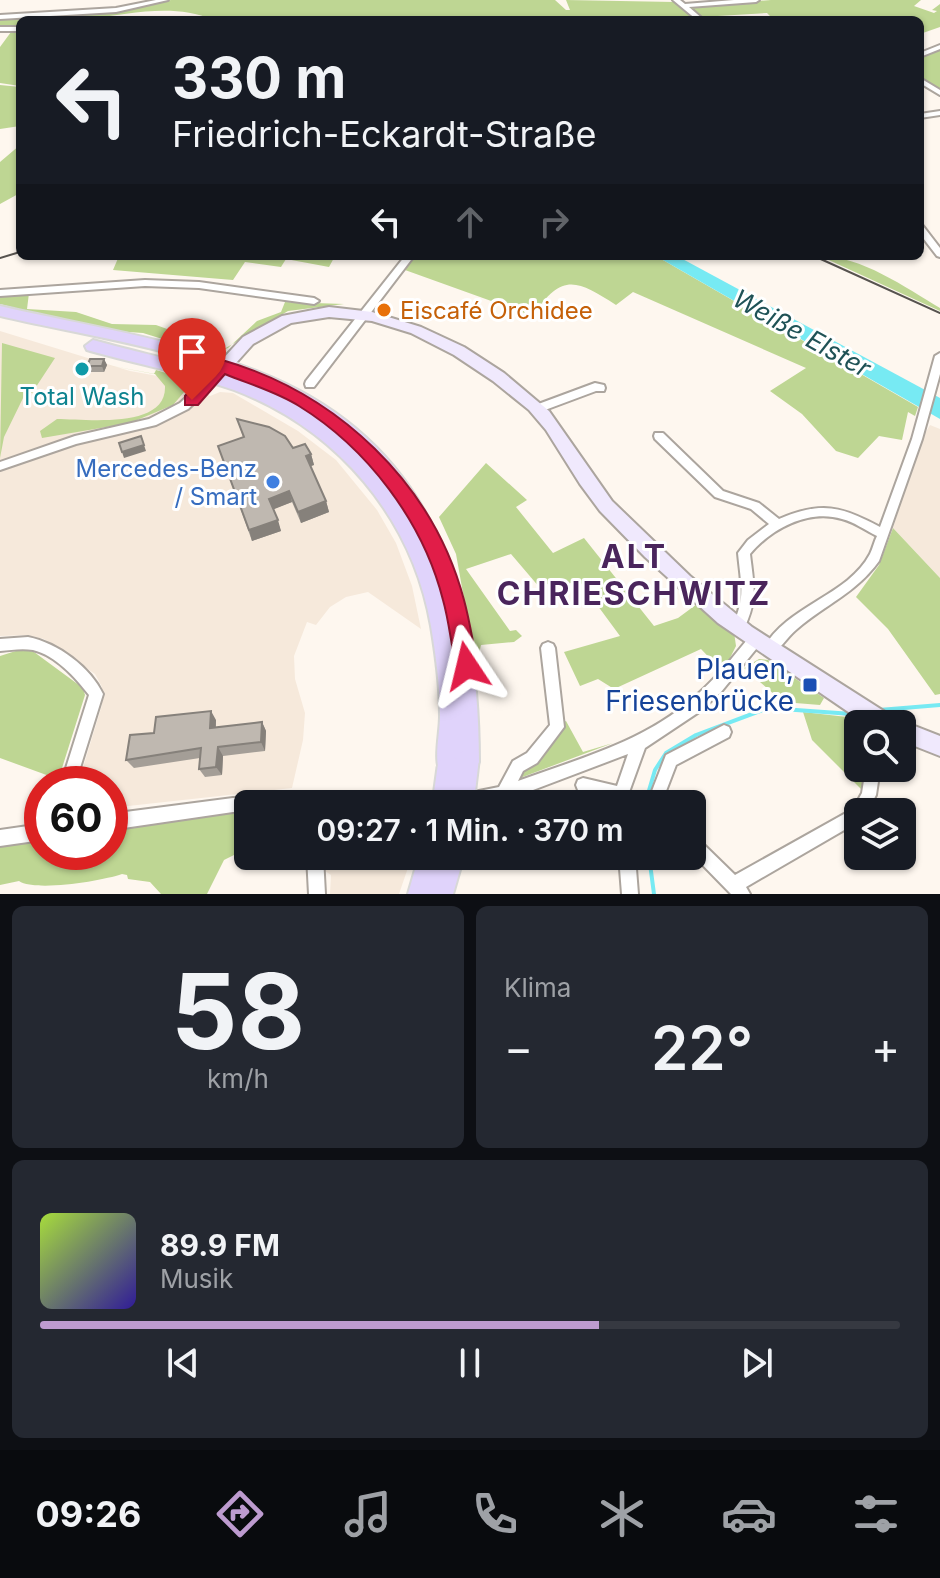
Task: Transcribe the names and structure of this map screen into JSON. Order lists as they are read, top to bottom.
{
  "districts": ["ALT CHRIESCHWITZ"],
  "water": ["Weiße Elster"],
  "places": {
    "other": ["Eiscafé Orchidee", "Total Wash", "Mercedes-Benz / Smart"],
    "transit": ["Plauen, Friesenbrücke"]
  },
  "page": {
    "turn": ["330 m", "Friedrich-Eckardt-Straße"],
    "limit": "60",
    "trip": "09:27 · 1 Min. · 370 m",
    "tile": [
      ["58", "km/h"],
      "Klima"
    ],
    "heat": ["−", "22°", "+"],
    "song": ["89.9 FM", "Musik"],
    "tabs": "09:26"
  }
}
